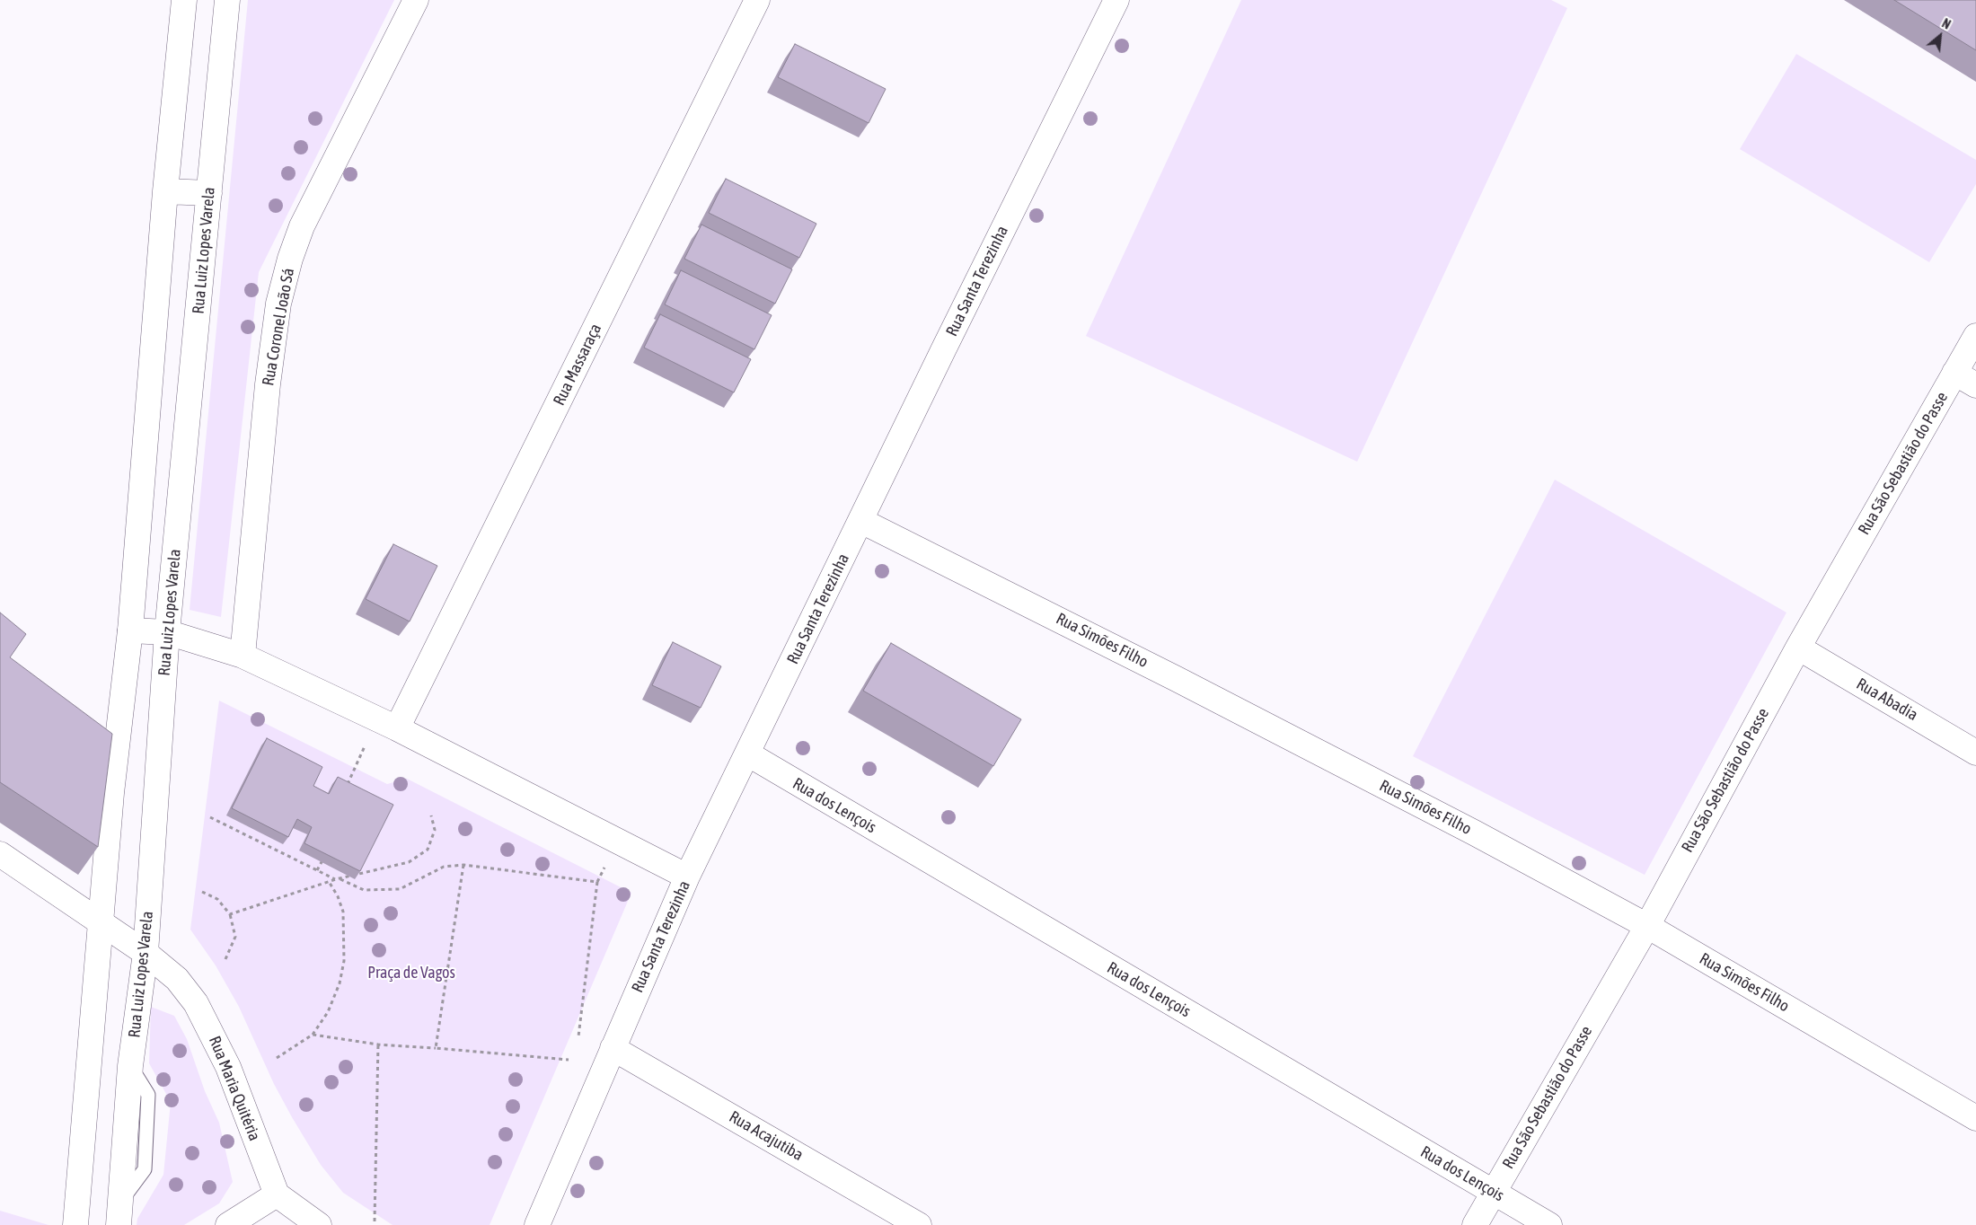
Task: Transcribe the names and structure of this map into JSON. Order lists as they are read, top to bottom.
{
  "streets": {
    "street": [
      "Rua Luiz Lopes Varela",
      "Rua Santa Terezinha",
      "Rua Coronel João Sá",
      "Rua Massaraça",
      "Rua São Sebastião do Passe",
      "Rua Simões Filho",
      "Rua Abadia",
      "Rua dos Lençois",
      "Rua Maria Quitéria",
      "Rua Acajutiba"
    ]
  },
  "crossings": [
    ["Rua Luiz Lopes Varela", "Rua Maria Quitéria"],
    ["Rua Santa Terezinha", "Rua Simões Filho"],
    ["Rua Santa Terezinha", "Rua dos Lençois"],
    ["Rua Santa Terezinha", "Rua Acajutiba"],
    ["Rua São Sebastião do Passe", "Rua Simões Filho"],
    ["Rua São Sebastião do Passe", "Rua Abadia"],
    ["Rua São Sebastião do Passe", "Rua dos Lençois"]
  ],
  "parks": ["Praça de Vagos"],
  "north": "top right"
}
